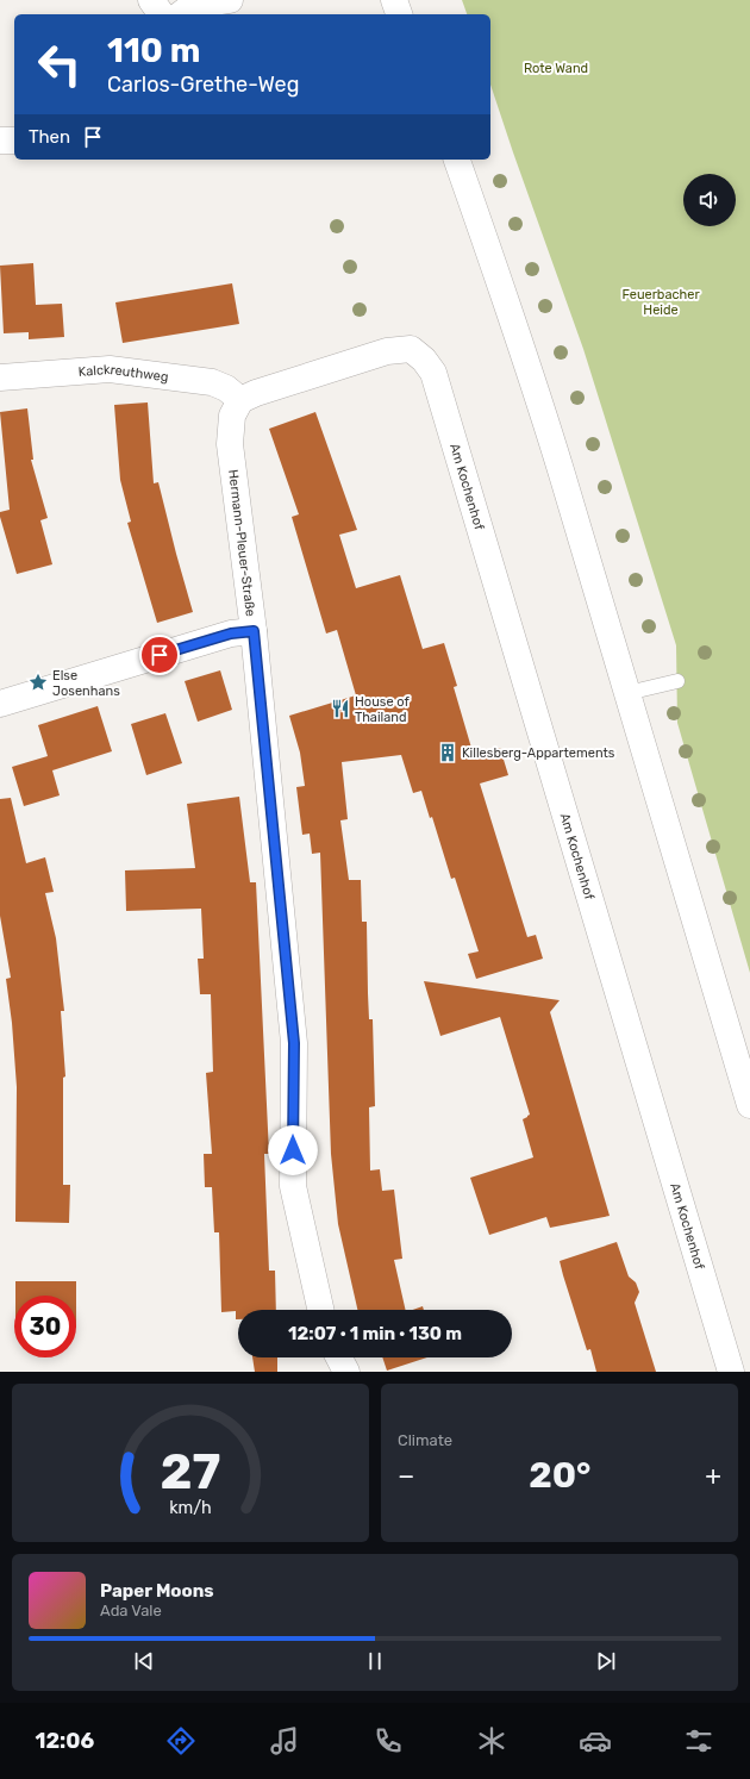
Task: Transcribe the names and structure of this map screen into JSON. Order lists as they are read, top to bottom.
{
  "streets": {
    "street": ["Kalckreuthweg", "Am Kochenhof", "Hermann-Pleuer-Straße"]
  },
  "crossings": [
    ["Kalckreuthweg", "Am Kochenhof"],
    ["Kalckreuthweg", "Hermann-Pleuer-Straße"],
    ["Am Kochenhof", "Hermann-Pleuer-Straße"]
  ],
  "parks": ["Rote Wand", "Feuerbacher Heide"],
  "places": {
    "place": ["Else Josenhans"],
    "restaurant": ["House of Thailand"],
    "building": ["Killesberg-Appartements"]
  },
  "page": {
    "turn": ["110 m", "Carlos-Grethe-Weg"],
    "then": "Then",
    "limit": "30",
    "trip": "12:07 · 1 min · 130 m",
    "tile": "Climate",
    "heat": ["−", "20°", "+"],
    "song": ["Paper Moons", "Ada Vale"],
    "tabs": "12:06",
    "gauge": ["27", "km/h"]
  }
}
